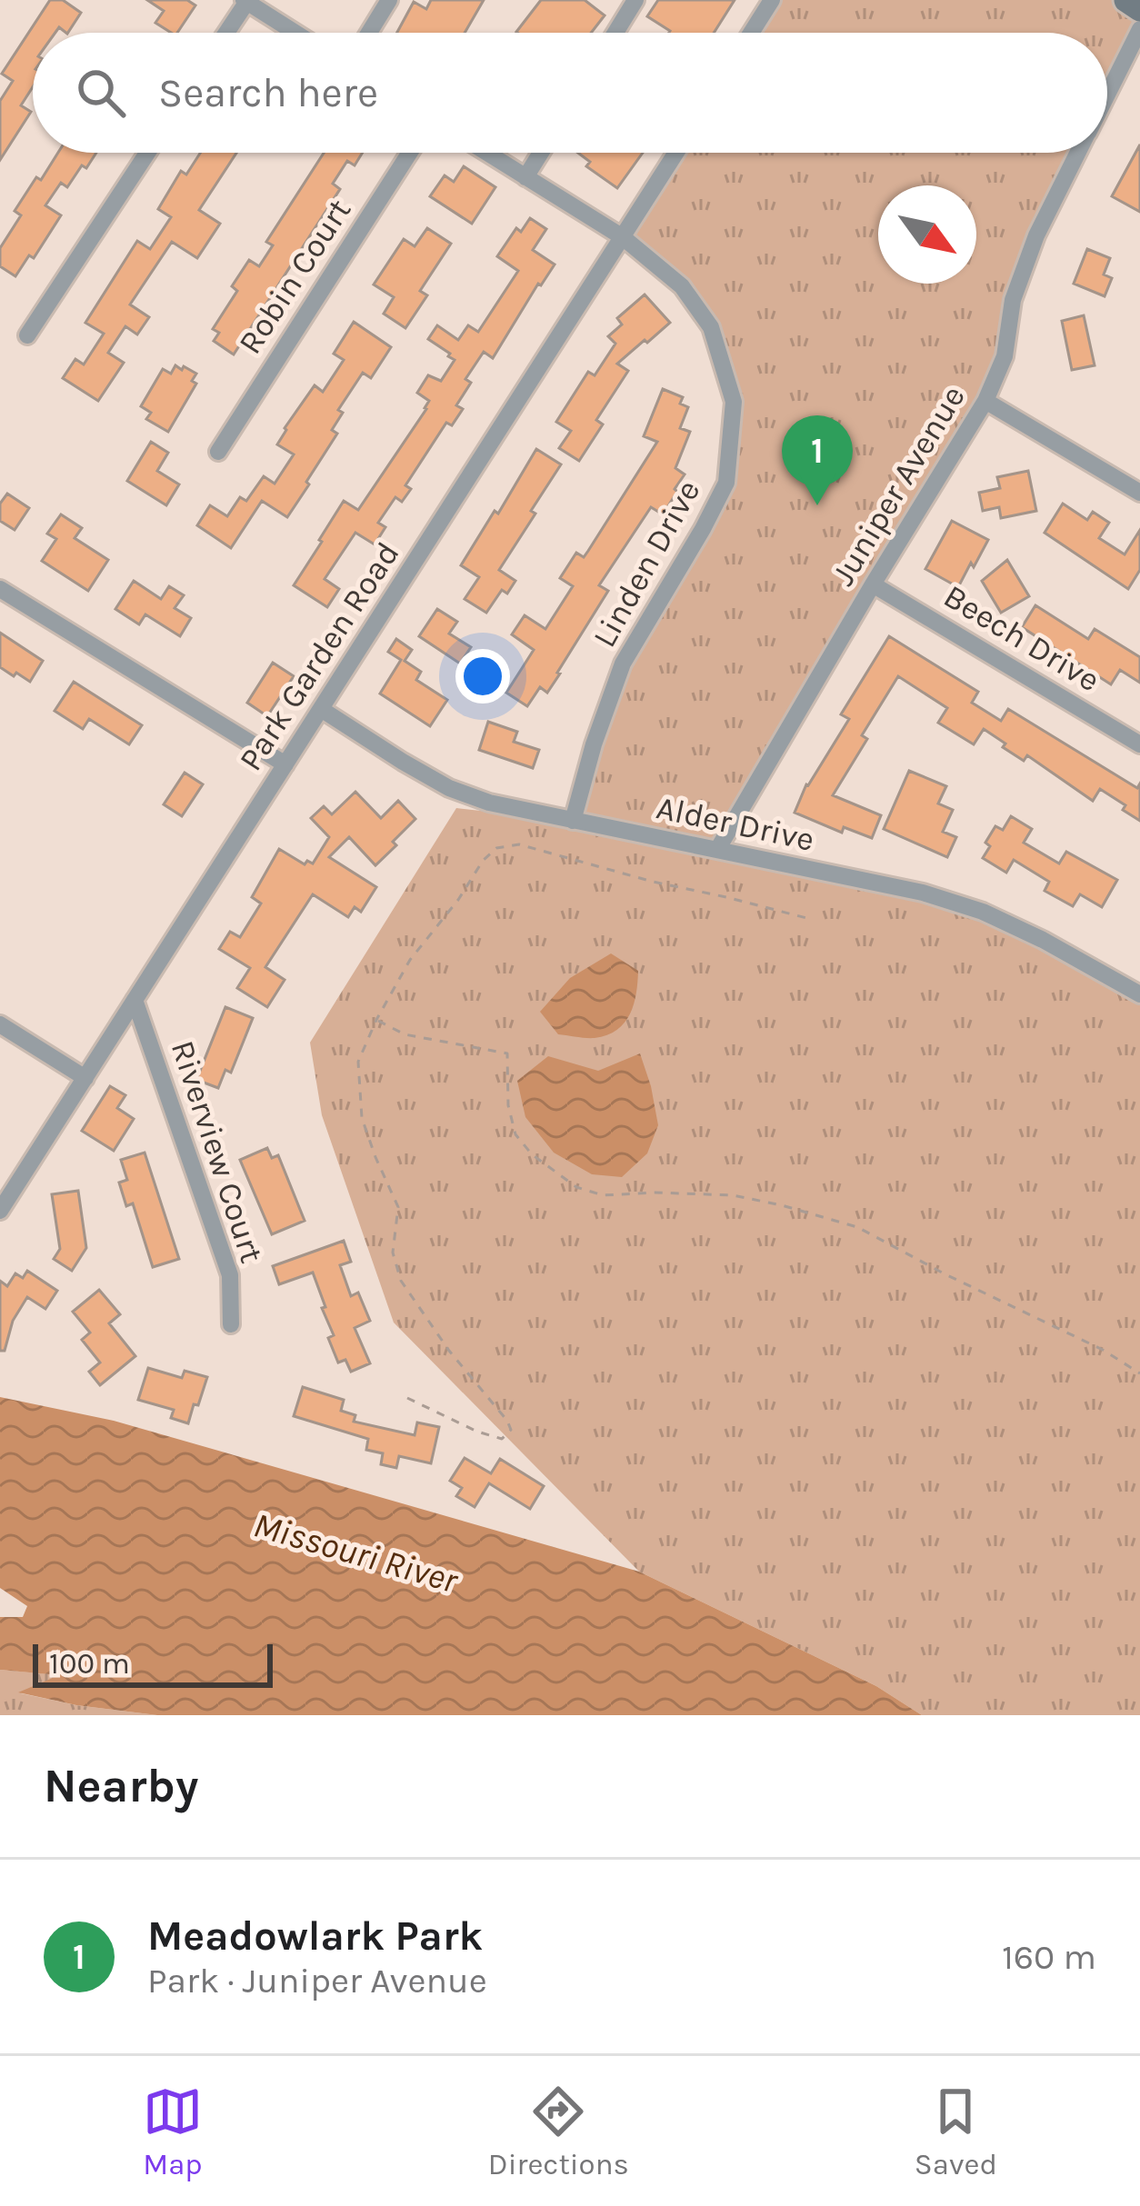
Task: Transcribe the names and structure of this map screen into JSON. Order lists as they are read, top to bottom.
{
  "streets": {
    "street": [
      "Robin Court",
      "Juniper Avenue",
      "Linden Drive",
      "Beech Drive",
      "Park Garden Road",
      "Alder Drive",
      "Riverview Court"
    ]
  },
  "crossings": [
    ["Juniper Avenue", "Beech Drive"],
    ["Juniper Avenue", "Alder Drive"],
    ["Linden Drive", "Park Garden Road"],
    ["Linden Drive", "Alder Drive"],
    ["Park Garden Road", "Alder Drive"],
    ["Park Garden Road", "Riverview Court"]
  ],
  "water": ["Missouri River"],
  "scale_bar": "100 m",
  "north": "bottom right",
  "page": {
    "search": "Search here",
    "pins": "1",
    "scale": "100 m",
    "heading": "Nearby",
    "list": [
      {
        "mark": "1",
        "name": "Meadowlark Park",
        "note": "Park · Juniper Avenue",
        "value": "160 m"
      }
    ],
    "nav": ["Map", "Directions", "Saved"]
  }
}
